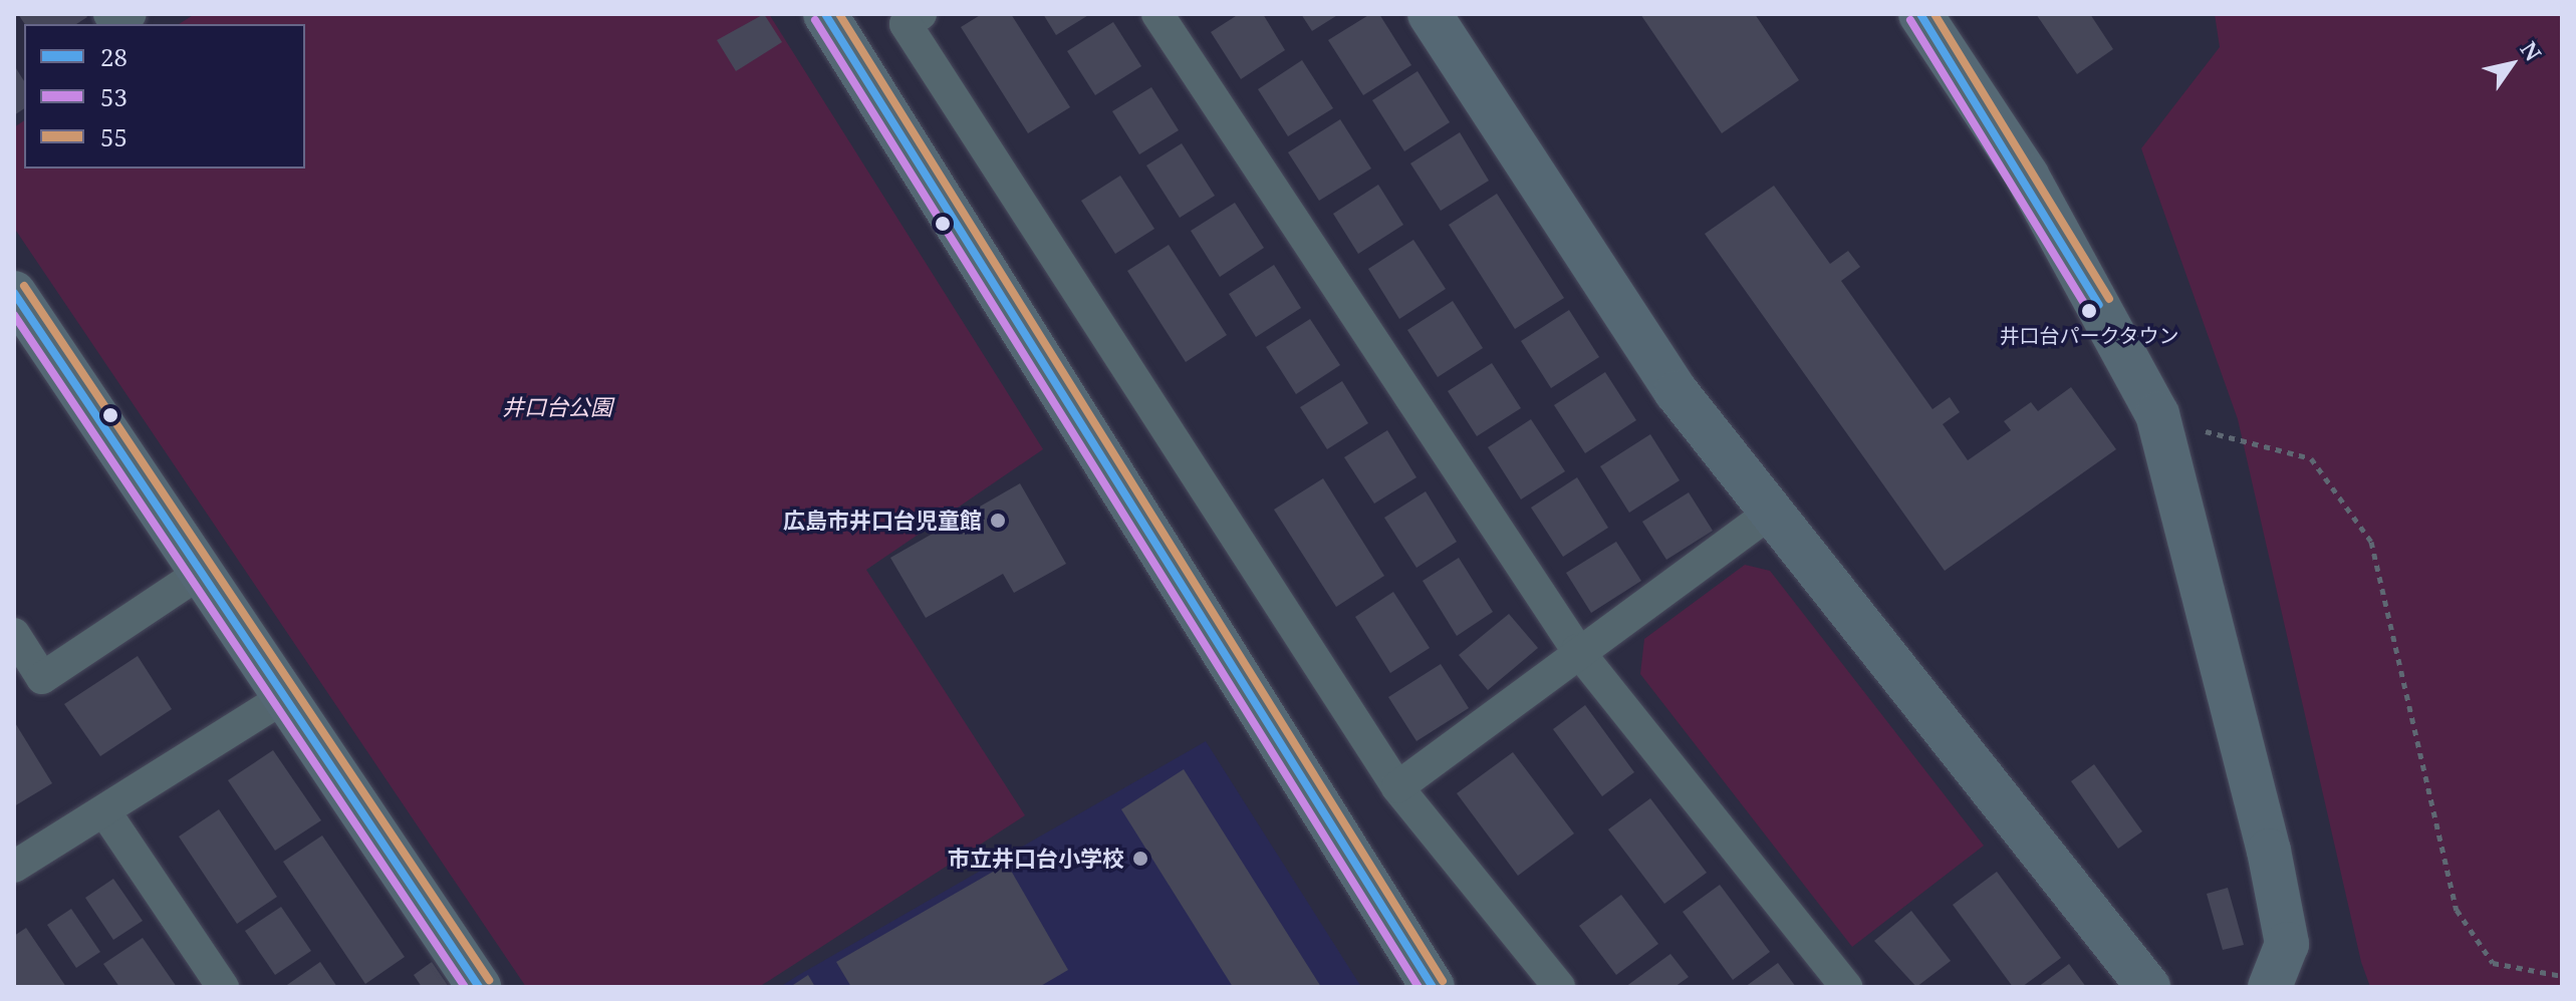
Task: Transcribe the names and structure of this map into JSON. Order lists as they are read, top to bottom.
{
  "parks": ["井口台公園"],
  "places": ["井口台パークタウン", "広島市井口台児童館", "市立井口台小学校"],
  "lines": ["transit line 28", "transit line 55", "transit line 53"],
  "legend": ["28", "53", "55"],
  "north": "top right"
}
